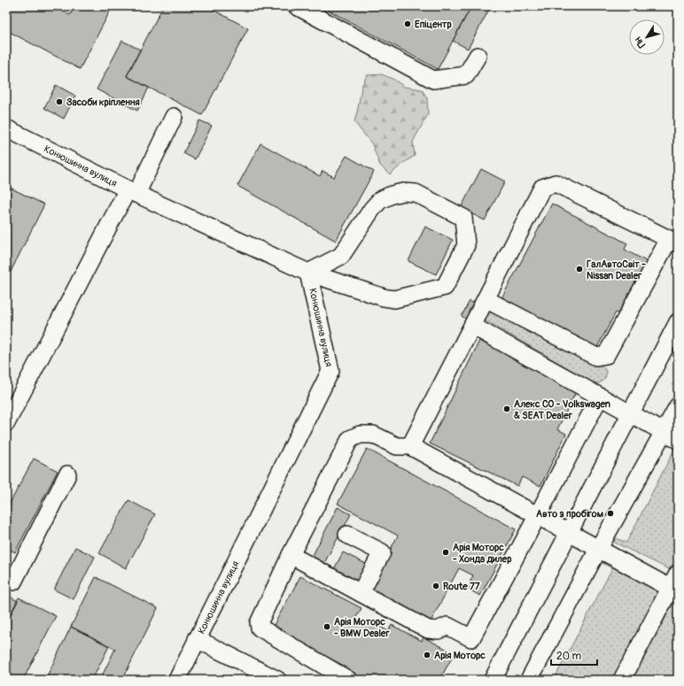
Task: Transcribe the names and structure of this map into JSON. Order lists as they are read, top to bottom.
{
  "streets": {
    "street": ["Конюшинна вулиця"]
  },
  "places": [
    "Епіцентр",
    "Засоби кріплення",
    "ГалАвтоСвіт - Nissan Dealer",
    "Алекс CO - Volkswagen & SEAT Dealer",
    "Авто з пробігом",
    "Арія Моторс - Хонда дилер",
    "Route 77",
    "Арія Моторс - BMW Dealer",
    "Арія Моторс"
  ],
  "scale_bar": "20 m",
  "north": "bottom left"
}
